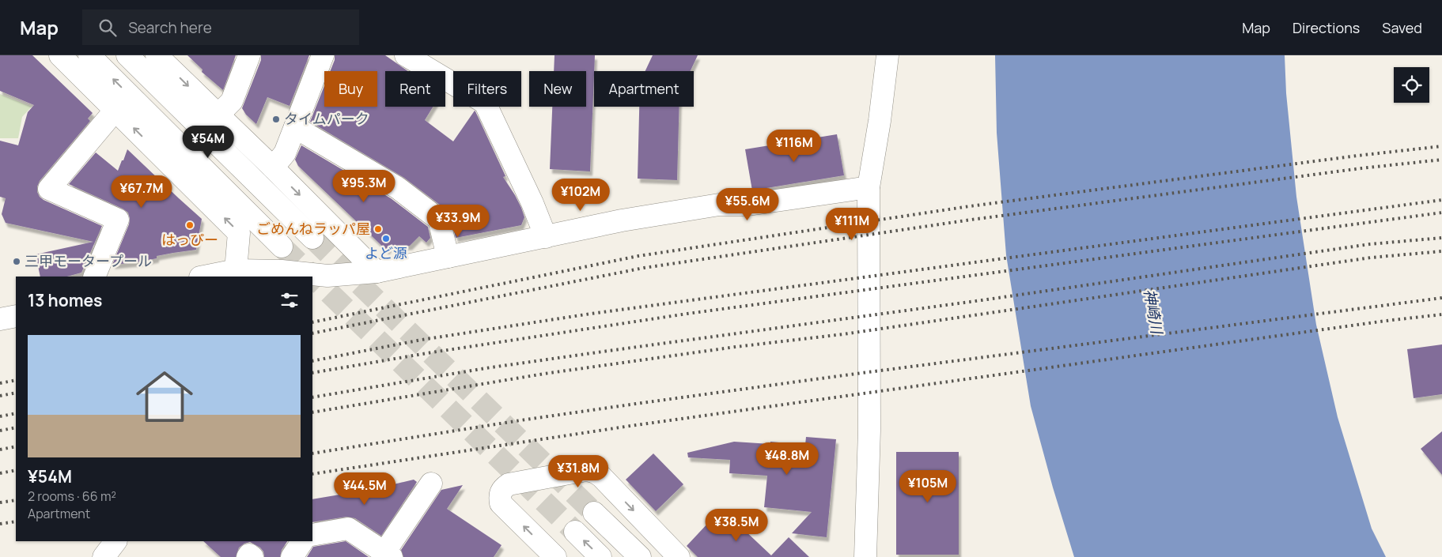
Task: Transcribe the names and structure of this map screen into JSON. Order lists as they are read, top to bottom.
{
  "water": ["神崎川"],
  "places": [
    "タイムパーク",
    "はっぴー",
    "ごめんねラッパ屋",
    "よど源",
    "三甲モータープール"
  ],
  "page": {
    "header": "Map",
    "search": "Search here",
    "nav": ["Map", "Directions", "Saved"],
    "chip": [
      "Buy",
      "Rent",
      "Filters",
      "New",
      "Apartment"
    ],
    "price": [
      "¥54M",
      "¥116M",
      "¥95.3M",
      "¥67.7M",
      "¥102M",
      "¥55.6M",
      "¥33.9M",
      "¥111M",
      "¥48.8M",
      "¥31.8M",
      "¥105M",
      "¥44.5M",
      "¥38.5M"
    ],
    "heading": "13 homes",
    "list": [
      {
        "name": "¥54M",
        "note": "2 rooms · 66 m² · Apartment"
      }
    ]
  }
}
